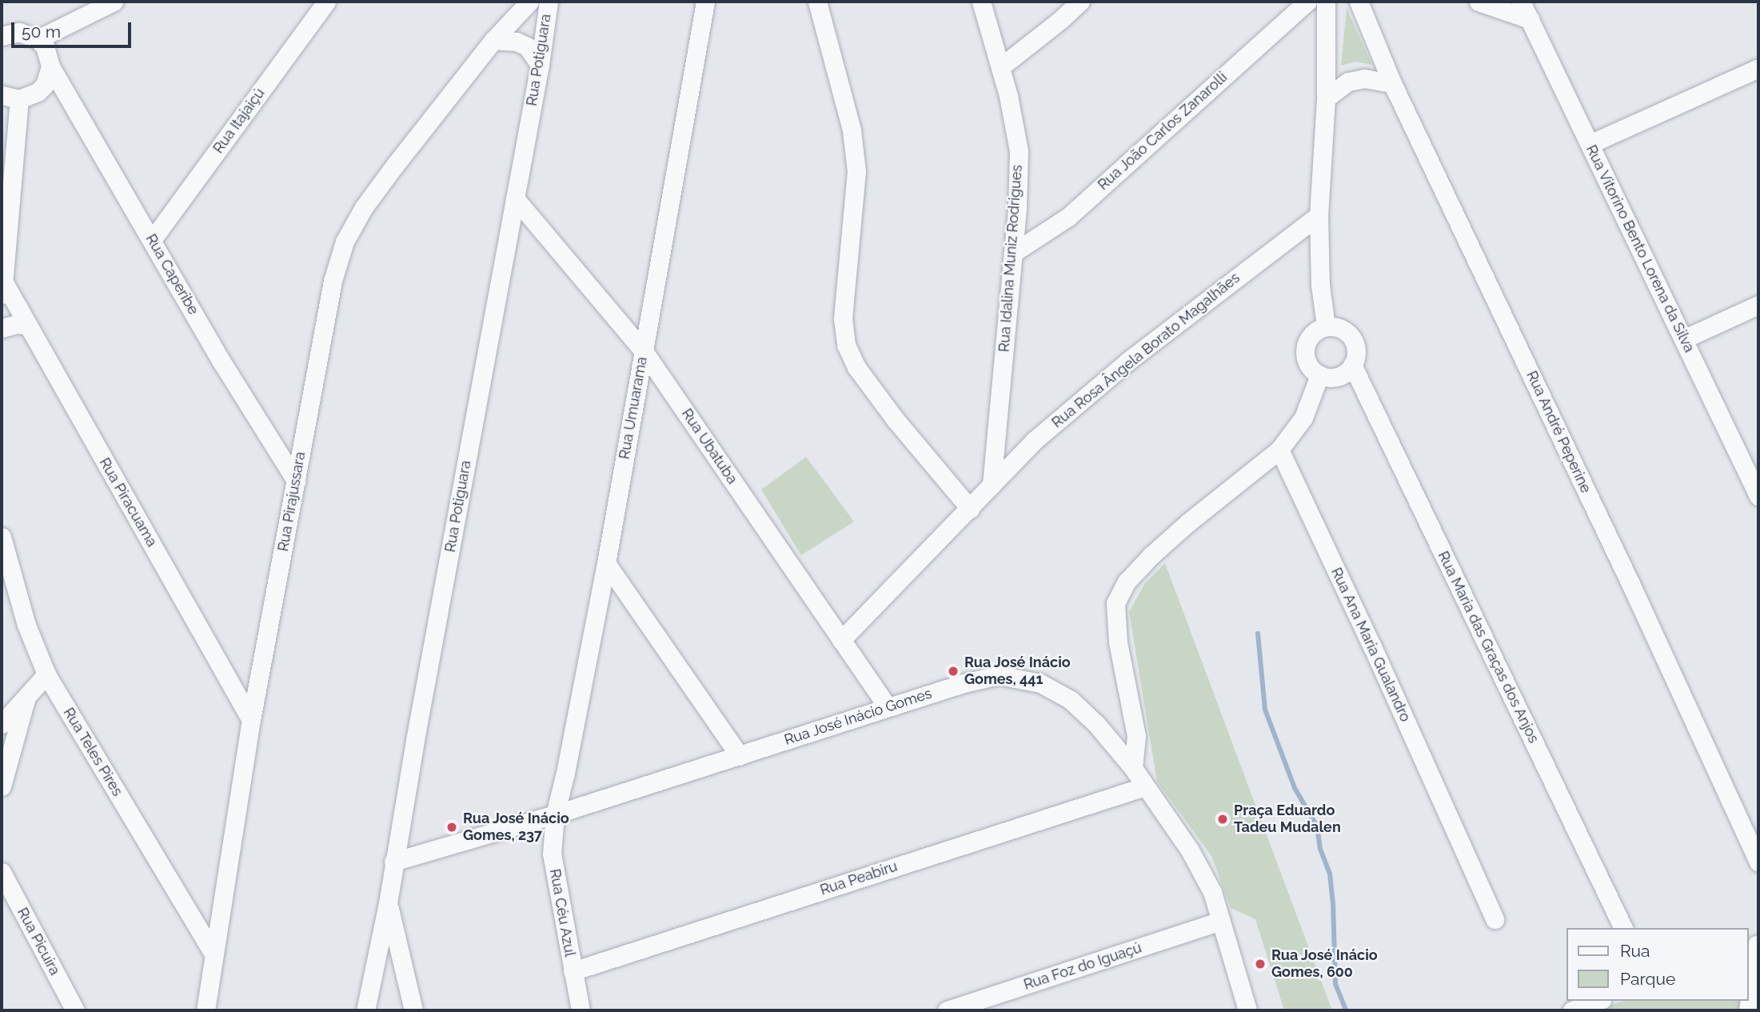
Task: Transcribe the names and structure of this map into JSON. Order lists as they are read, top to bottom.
{
  "streets": {
    "street": [
      "Rua Potiguara",
      "Rua Itajaiçú",
      "Rua João Carlos Zanarolli",
      "Rua Vitorino Bento Lorena da Silva",
      "Rua Idalina Muniz Rodrigues",
      "Rua Caperibe",
      "Rua Rosa Ângela Borato Magalhães",
      "Rua Umuarama",
      "Rua André Peperine",
      "Rua Ubatuba",
      "Rua Pirajussara",
      "Rua Piracuama",
      "Rua Ana Maria Gualandro",
      "Rua Maria das Graças dos Anjos",
      "Rua José Inácio Gomes",
      "Rua Teles Pires",
      "Rua Peabiru",
      "Rua Céu Azul",
      "Rua Picuira",
      "Rua Foz do Iguaçú"
    ]
  },
  "crossings": [
    ["Rua Potiguara", "Rua Ubatuba"],
    ["Rua Potiguara", "Rua José Inácio Gomes"],
    ["Rua Itajaiçú", "Rua Caperibe"],
    ["Rua João Carlos Zanarolli", "Rua Idalina Muniz Rodrigues"],
    ["Rua Idalina Muniz Rodrigues", "Rua Rosa Ângela Borato Magalhães"],
    ["Rua Caperibe", "Rua Pirajussara"],
    ["Rua Rosa Ângela Borato Magalhães", "Rua Ubatuba"],
    ["Rua Umuarama", "Rua Ubatuba"],
    ["Rua Umuarama", "Rua José Inácio Gomes"],
    ["Rua Umuarama", "Rua Céu Azul"],
    ["Rua Ubatuba", "Rua José Inácio Gomes"],
    ["Rua Pirajussara", "Rua Piracuama"],
    ["Rua Pirajussara", "Rua Teles Pires"],
    ["Rua José Inácio Gomes", "Rua Peabiru"],
    ["Rua José Inácio Gomes", "Rua Céu Azul"],
    ["Rua José Inácio Gomes", "Rua Foz do Iguaçú"],
    ["Rua Peabiru", "Rua Céu Azul"]
  ],
  "places": [
    "Rua José Inácio Gomes, 441",
    "Praça Eduardo Tadeu Mudalen",
    "Rua José Inácio Gomes, 237",
    "Rua José Inácio Gomes, 600"
  ],
  "legend": ["Rua", "Parque"],
  "scale_bar": "50 m"
}
